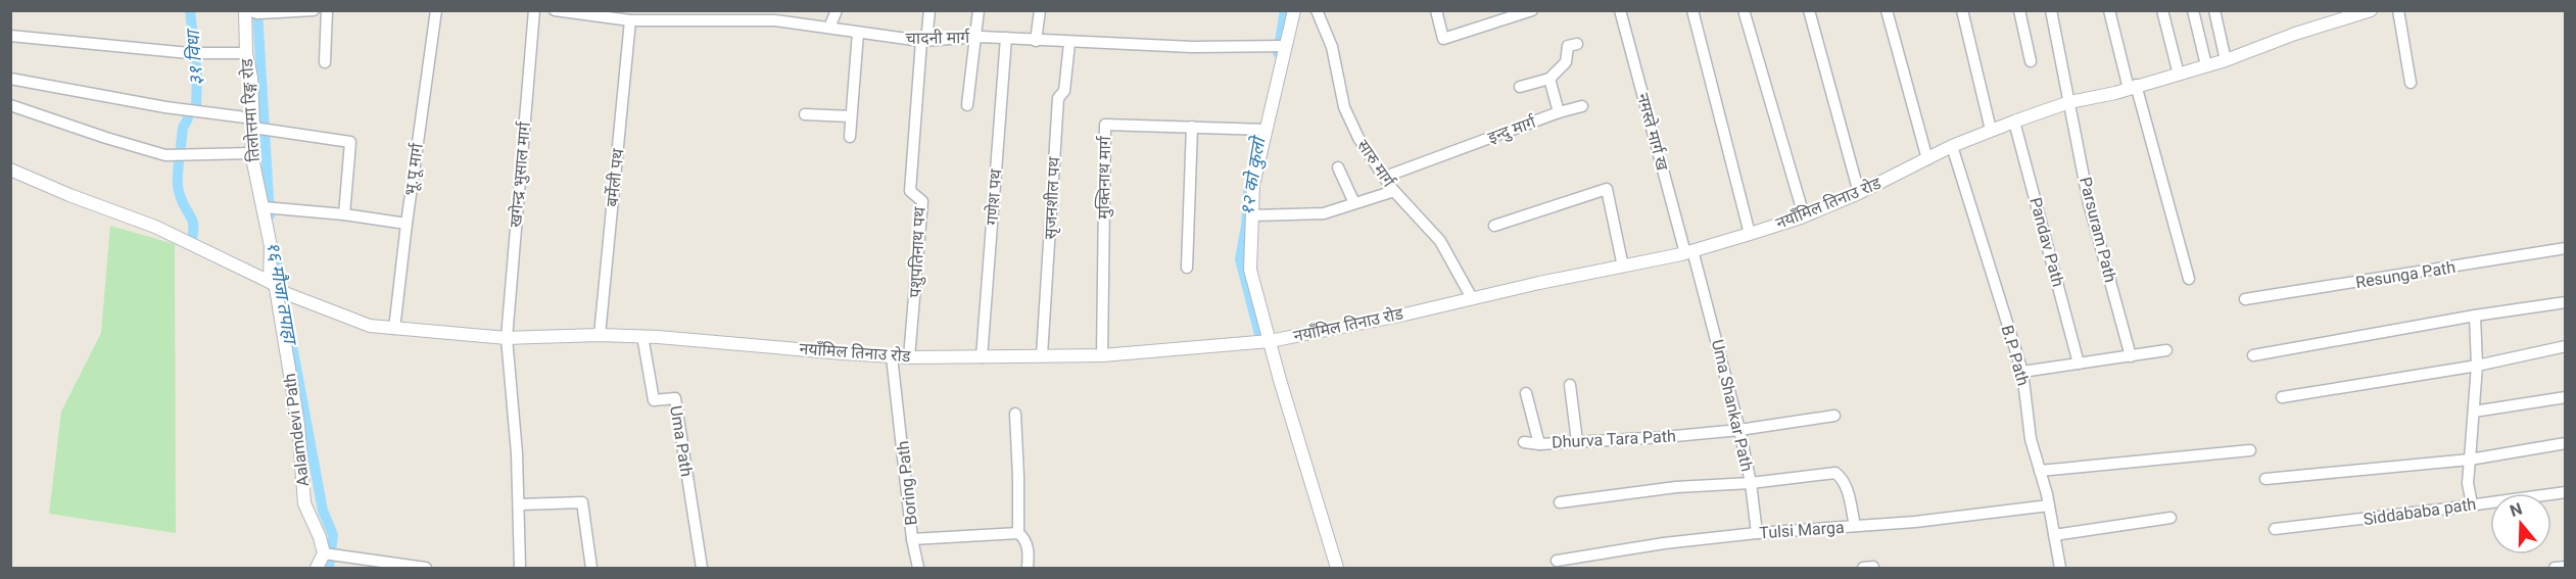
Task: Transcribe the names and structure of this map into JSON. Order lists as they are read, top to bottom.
{
  "streets": {
    "street": [
      "चादनी मार्ग",
      "तिलोत्तमा रिङ्ग रोड",
      "इन्दु मार्ग",
      "नमस्ते मार्ग ख",
      "सारु मार्ग",
      "भू.पू मार्ग",
      "खगेन्द्र भुसाल मार्ग",
      "बर्मेली पथ",
      "मुक्तिनाथ मार्ग",
      "गणेश पथ",
      "सृजनशील पथ",
      "नयाँमिल तिनाउ रोड",
      "Parsuram Path",
      "Pandav Path",
      "पशुपतिनाथ पथ",
      "Resunga Path",
      "B.P Path",
      "Uma Shankar Path",
      "Aalamdevi Path",
      "Dhurva Tara Path",
      "Uma Path",
      "Boring Path",
      "Siddababa path",
      "Tulsi Marga"
    ]
  },
  "crossings": [
    ["चादनी मार्ग", "बर्मेली पथ"],
    ["चादनी मार्ग", "गणेश पथ"],
    ["चादनी मार्ग", "सृजनशील पथ"],
    ["चादनी मार्ग", "पशुपतिनाथ पथ"],
    ["तिलोत्तमा रिङ्ग रोड", "नयाँमिल तिनाउ रोड"],
    ["तिलोत्तमा रिङ्ग रोड", "Aalamdevi Path"],
    ["इन्दु मार्ग", "सारु मार्ग"],
    ["नमस्ते मार्ग ख", "नयाँमिल तिनाउ रोड"],
    ["नमस्ते मार्ग ख", "Uma Shankar Path"],
    ["सारु मार्ग", "नयाँमिल तिनाउ रोड"],
    ["भू.पू मार्ग", "नयाँमिल तिनाउ रोड"],
    ["खगेन्द्र भुसाल मार्ग", "नयाँमिल तिनाउ रोड"],
    ["बर्मेली पथ", "नयाँमिल तिनाउ रोड"],
    ["मुक्तिनाथ मार्ग", "नयाँमिल तिनाउ रोड"],
    ["गणेश पथ", "नयाँमिल तिनाउ रोड"],
    ["सृजनशील पथ", "नयाँमिल तिनाउ रोड"],
    ["नयाँमिल तिनाउ रोड", "Parsuram Path"],
    ["नयाँमिल तिनाउ रोड", "Pandav Path"],
    ["नयाँमिल तिनाउ रोड", "पशुपतिनाथ पथ"],
    ["नयाँमिल तिनाउ रोड", "B.P Path"],
    ["नयाँमिल तिनाउ रोड", "Uma Shankar Path"],
    ["नयाँमिल तिनाउ रोड", "Aalamdevi Path"],
    ["नयाँमिल तिनाउ रोड", "Uma Path"],
    ["नयाँमिल तिनाउ रोड", "Boring Path"],
    ["B.P Path", "Tulsi Marga"],
    ["Uma Shankar Path", "Dhurva Tara Path"]
  ],
  "water": ["३१ विधा", "१२ को कुलो", "१६ मौजा तपाहा"],
  "north": "top"
}
